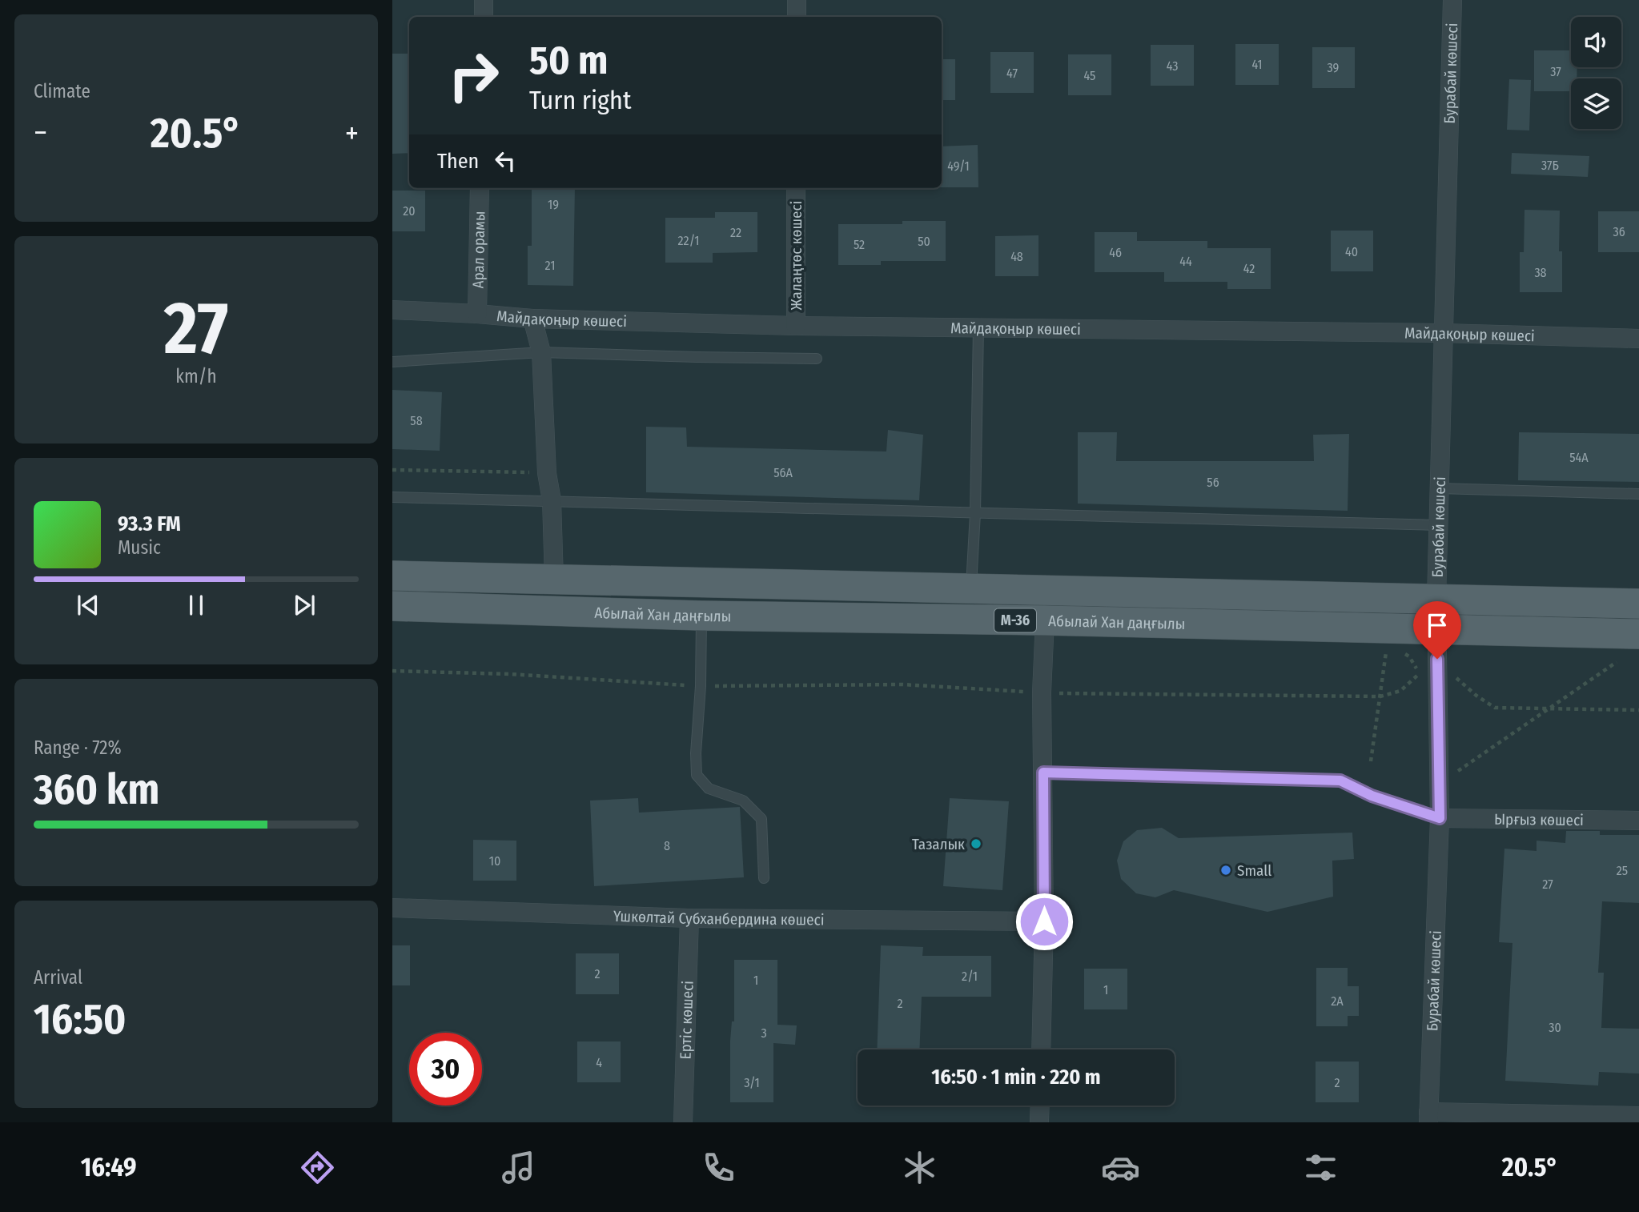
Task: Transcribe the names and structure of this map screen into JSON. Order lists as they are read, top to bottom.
{
  "streets": {
    "main road": ["Абылай Хан даңғылы", "M-36"],
    "street": [
      "Бурабай көшесі",
      "Арал орамы",
      "Жалаңтөс көшесі",
      "Майдақоңыр көшесі",
      "Ырғыз көшесі",
      "Үшкөлтай Субханбердина көшесі",
      "Ертіс көшесі"
    ]
  },
  "crossings": [
    ["Бурабай көшесі", "Майдақоңыр көшесі"],
    ["Бурабай көшесі", "Абылай Хан даңғылы"],
    ["Бурабай көшесі", "Ырғыз көшесі"],
    ["Арал орамы", "Майдақоңыр көшесі"],
    ["Жалаңтөс көшесі", "Майдақоңыр көшесі"],
    ["Үшкөлтай Субханбердина көшесі", "Ертіс көшесі"]
  ],
  "places": ["Тазалык", "Small"],
  "house_numbers": [
    "41",
    "43",
    "39",
    "37",
    "47",
    "45",
    "37Б",
    "49/1",
    "19",
    "20",
    "36",
    "22",
    "22/1",
    "50",
    "52",
    "40",
    "46",
    "48",
    "44",
    "21",
    "42",
    "38",
    "58",
    "54А",
    "56А",
    "56",
    "8",
    "10",
    "25",
    "27",
    "2",
    "2/1",
    "1",
    "1",
    "2А",
    "2",
    "30",
    "3",
    "4",
    "3/1",
    "2"
  ],
  "page": {
    "tile": [
      "Climate",
      ["27", "km/h"],
      ["Range · 72%", "360 km"],
      ["Arrival", "16:50"]
    ],
    "turn": ["50 m", "Turn right"],
    "heat": ["−", "20.5°", "+"],
    "then": "Then",
    "song": ["93.3 FM", "Music"],
    "limit": "30",
    "trip": "16:50 · 1 min · 220 m",
    "tabs": ["16:49", "20.5°"]
  }
}
